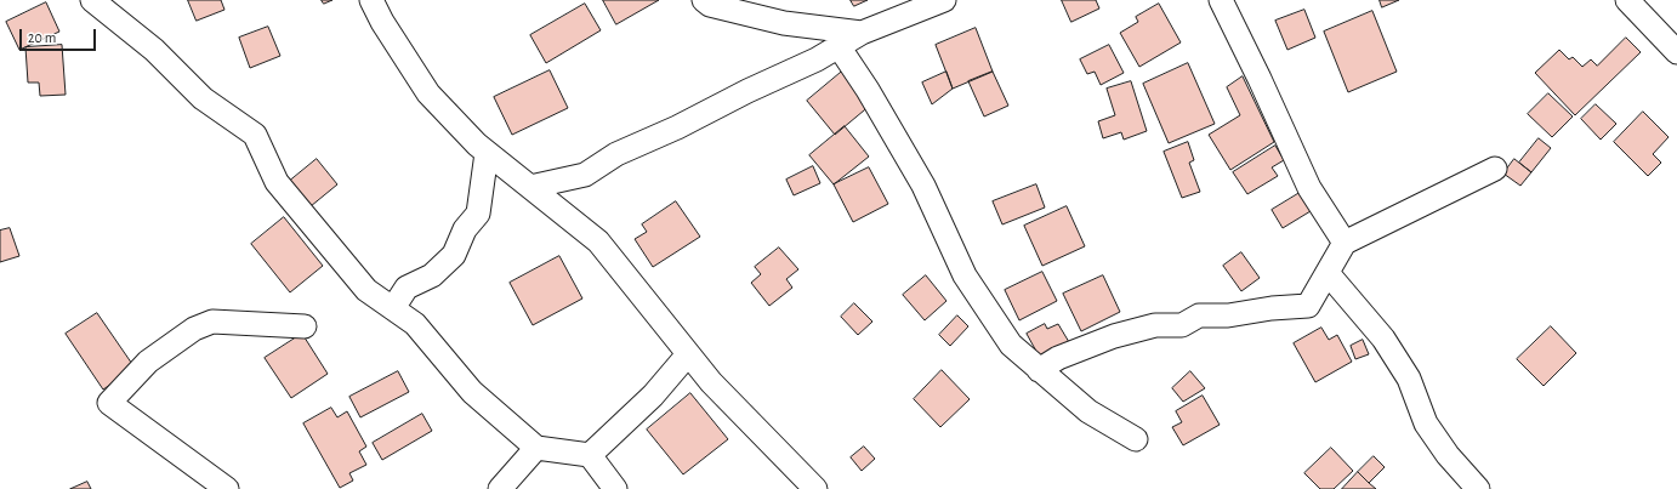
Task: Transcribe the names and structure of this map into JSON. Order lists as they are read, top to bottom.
{
  "scale_bar": "20 m"
}
